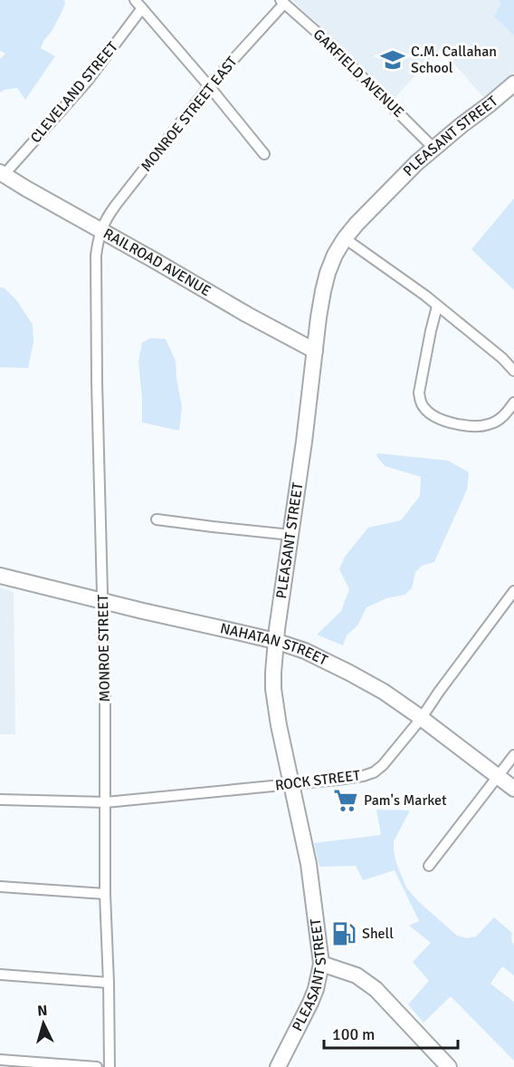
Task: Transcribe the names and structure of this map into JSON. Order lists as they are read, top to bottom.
{
  "streets": {
    "street": [
      "GARFIELD AVENUE",
      "CLEVELAND STREET",
      "MONROE STREET EAST",
      "PLEASANT STREET",
      "RAILROAD AVENUE",
      "NAHATAN STREET",
      "MONROE STREET",
      "ROCK STREET"
    ]
  },
  "crossings": [
    ["GARFIELD AVENUE", "MONROE STREET EAST"],
    ["GARFIELD AVENUE", "PLEASANT STREET"],
    ["CLEVELAND STREET", "RAILROAD AVENUE"],
    ["MONROE STREET EAST", "RAILROAD AVENUE"],
    ["MONROE STREET EAST", "MONROE STREET"],
    ["PLEASANT STREET", "RAILROAD AVENUE"],
    ["PLEASANT STREET", "NAHATAN STREET"],
    ["PLEASANT STREET", "ROCK STREET"],
    ["RAILROAD AVENUE", "MONROE STREET"],
    ["NAHATAN STREET", "MONROE STREET"],
    ["NAHATAN STREET", "ROCK STREET"],
    ["MONROE STREET", "ROCK STREET"]
  ],
  "places": {
    "school or university": ["C.M. Callahan School"],
    "supermarket": ["Pam's Market"],
    "fuel station": ["Shell"]
  },
  "scale_bar": "100 m",
  "north": "top"
}
